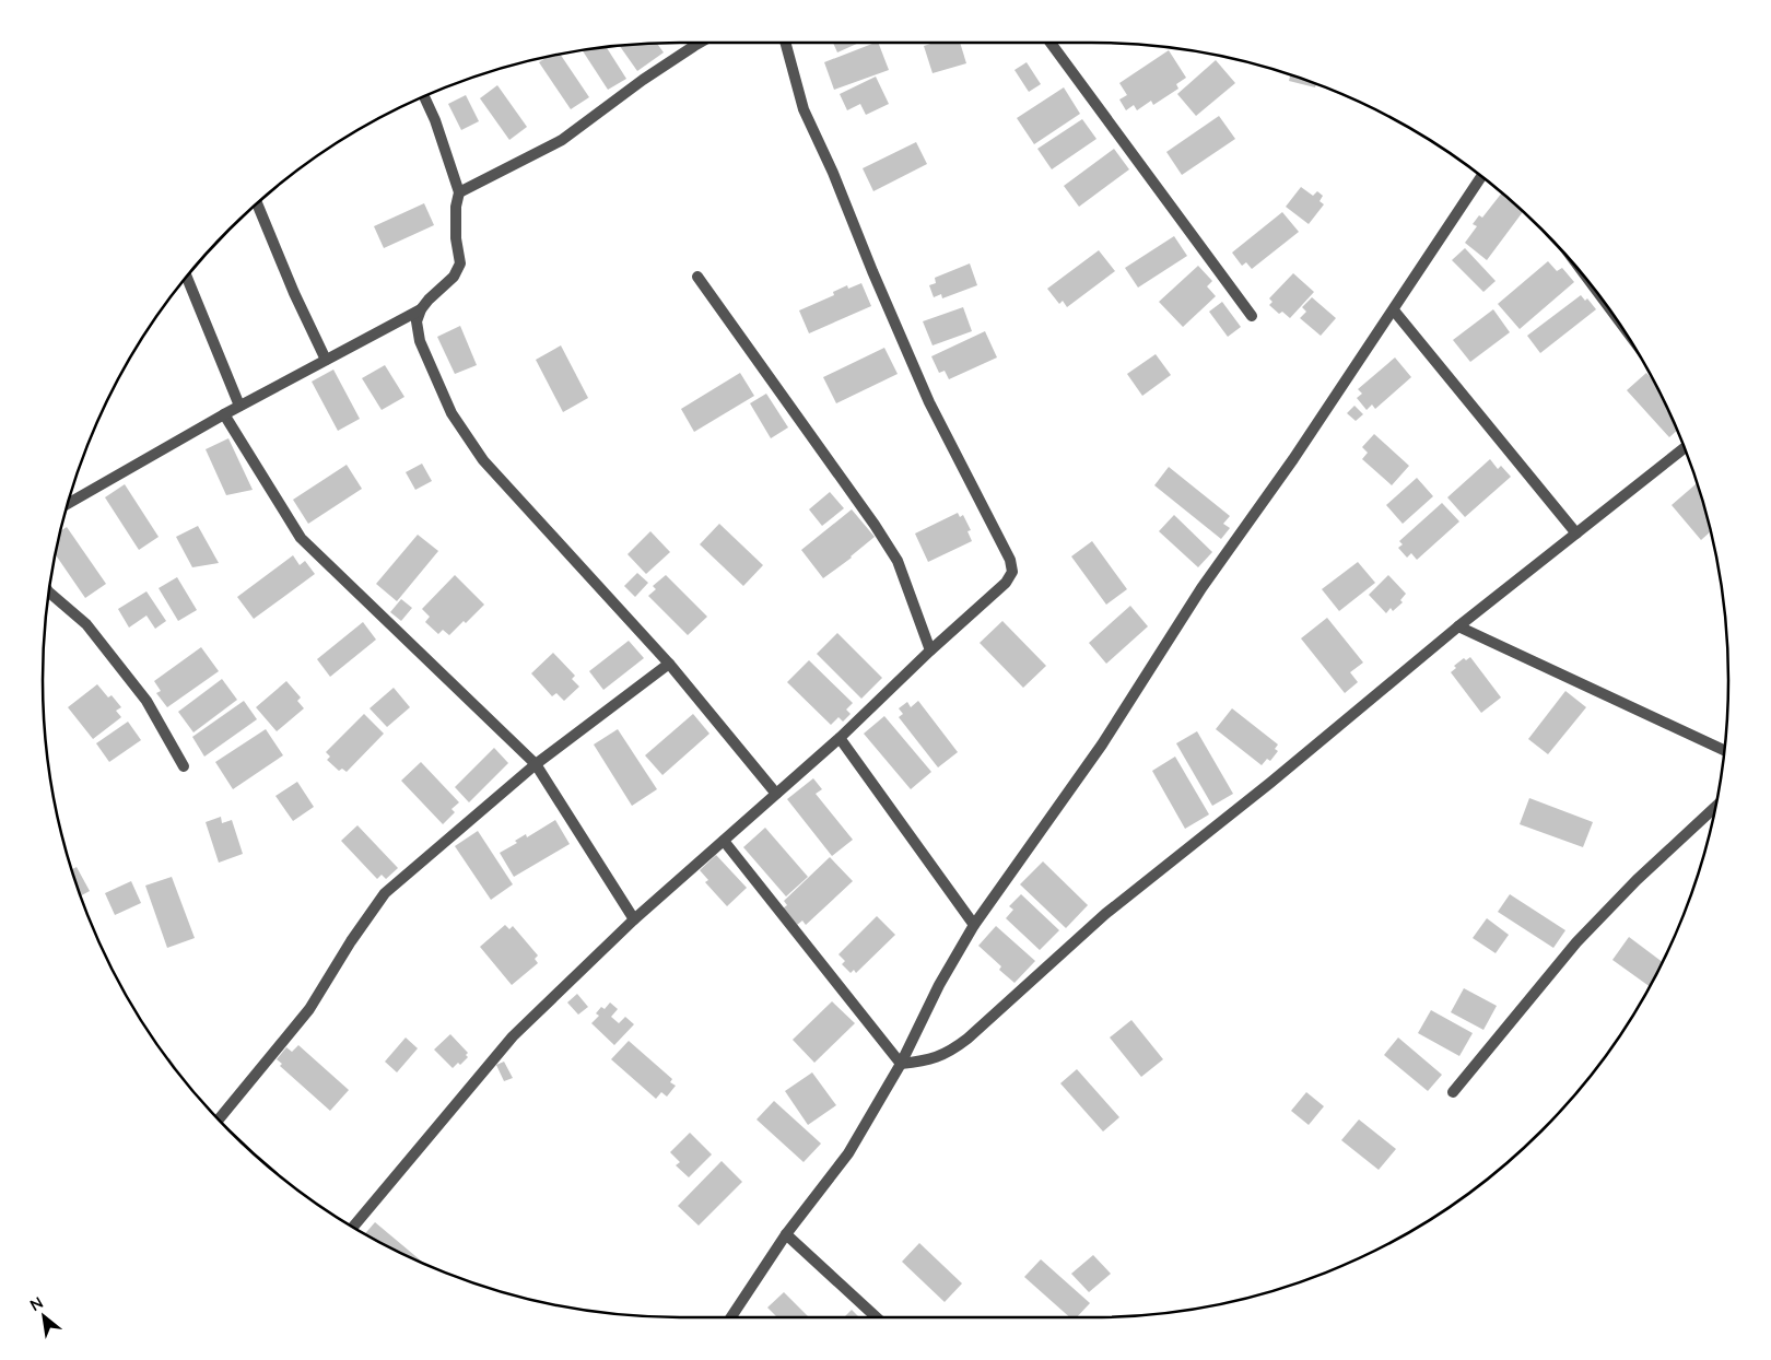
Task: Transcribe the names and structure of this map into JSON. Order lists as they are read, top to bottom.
{
  "north": "top left"
}
